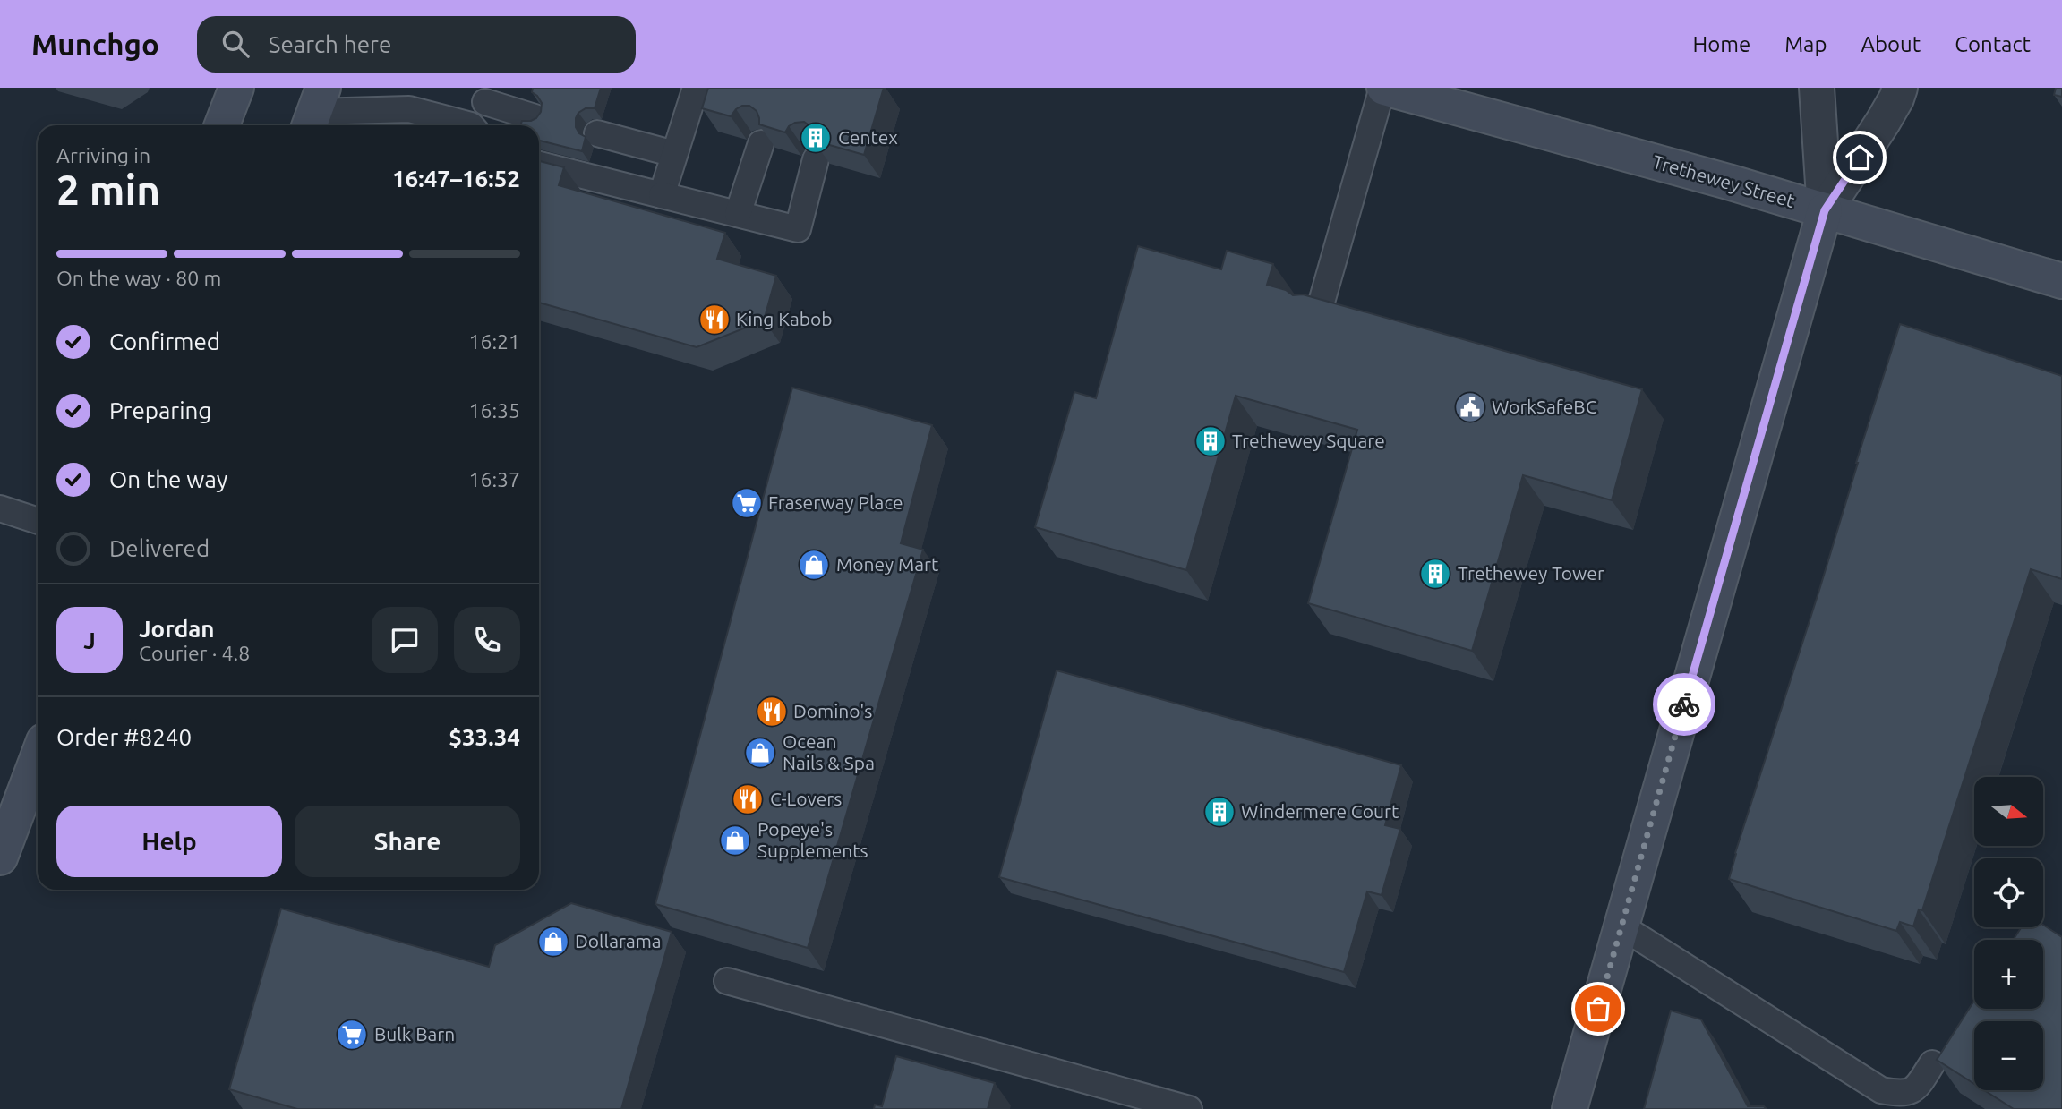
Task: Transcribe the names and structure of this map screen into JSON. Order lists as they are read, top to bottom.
{
  "streets": {
    "street": ["Trethewey Street"]
  },
  "places": {
    "building": [
      "Centex",
      "Trethewey Square",
      "Trethewey Tower",
      "Windermere Court"
    ],
    "restaurant": ["King Kabob", "Domino's", "C-Lovers"],
    "public building": ["WorkSafeBC"],
    "supermarket": ["Fraserway Place", "Bulk Barn"],
    "shop": [
      "Money Mart",
      "Ocean Nails & Spa",
      "Popeye's Supplements",
      "Dollarama"
    ]
  },
  "north": "right",
  "page": {
    "header": "Munchgo",
    "search": "Search here",
    "nav": [
      "Home",
      "Map",
      "About",
      "Contact"
    ],
    "heading": ["2 min", "Arriving in", "16:47–16:52"],
    "panel": [
      "Jordan",
      "Courier · 4.8",
      "Order #8240",
      "$33.34"
    ],
    "bar": "On the way · 80 m",
    "list": [
      ["Confirmed", "16:21"],
      ["Preparing", "16:35"],
      ["On the way", "16:37"],
      "Delivered"
    ],
    "round": "J",
    "map_buttons": ["+", "−"],
    "buttons": ["Help", "Share"]
  }
}
